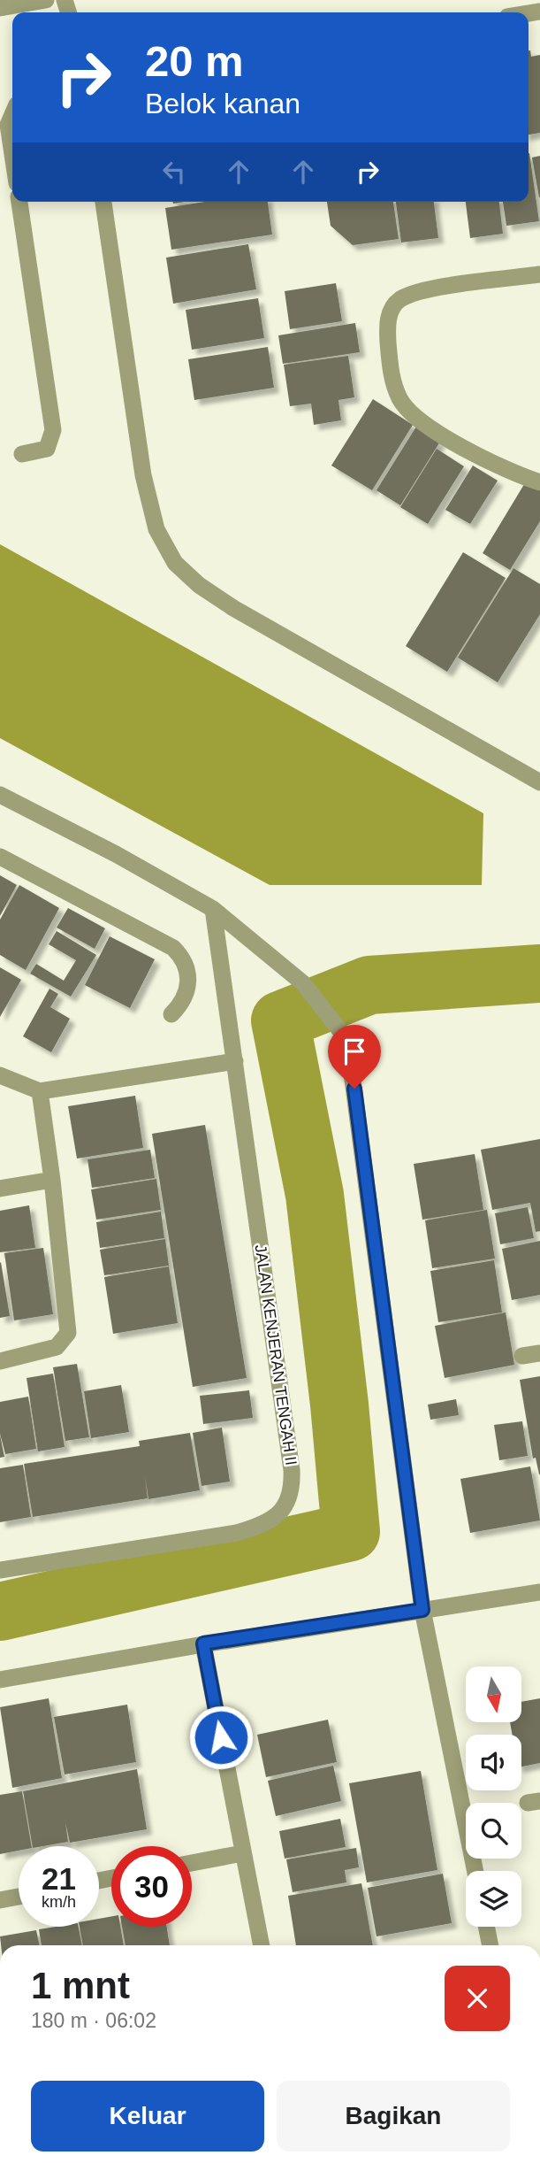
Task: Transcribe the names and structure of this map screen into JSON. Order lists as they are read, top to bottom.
{
  "streets": {
    "street": ["JALAN KENJERAN TENGAH II"]
  },
  "north": "bottom",
  "page": {
    "turn": ["20 m", "Belok kanan"],
    "speed": "21 km/h",
    "limit": "30",
    "heading": ["1 mnt", "180 m · 06:02"],
    "buttons": ["Keluar", "Bagikan"]
  }
}
